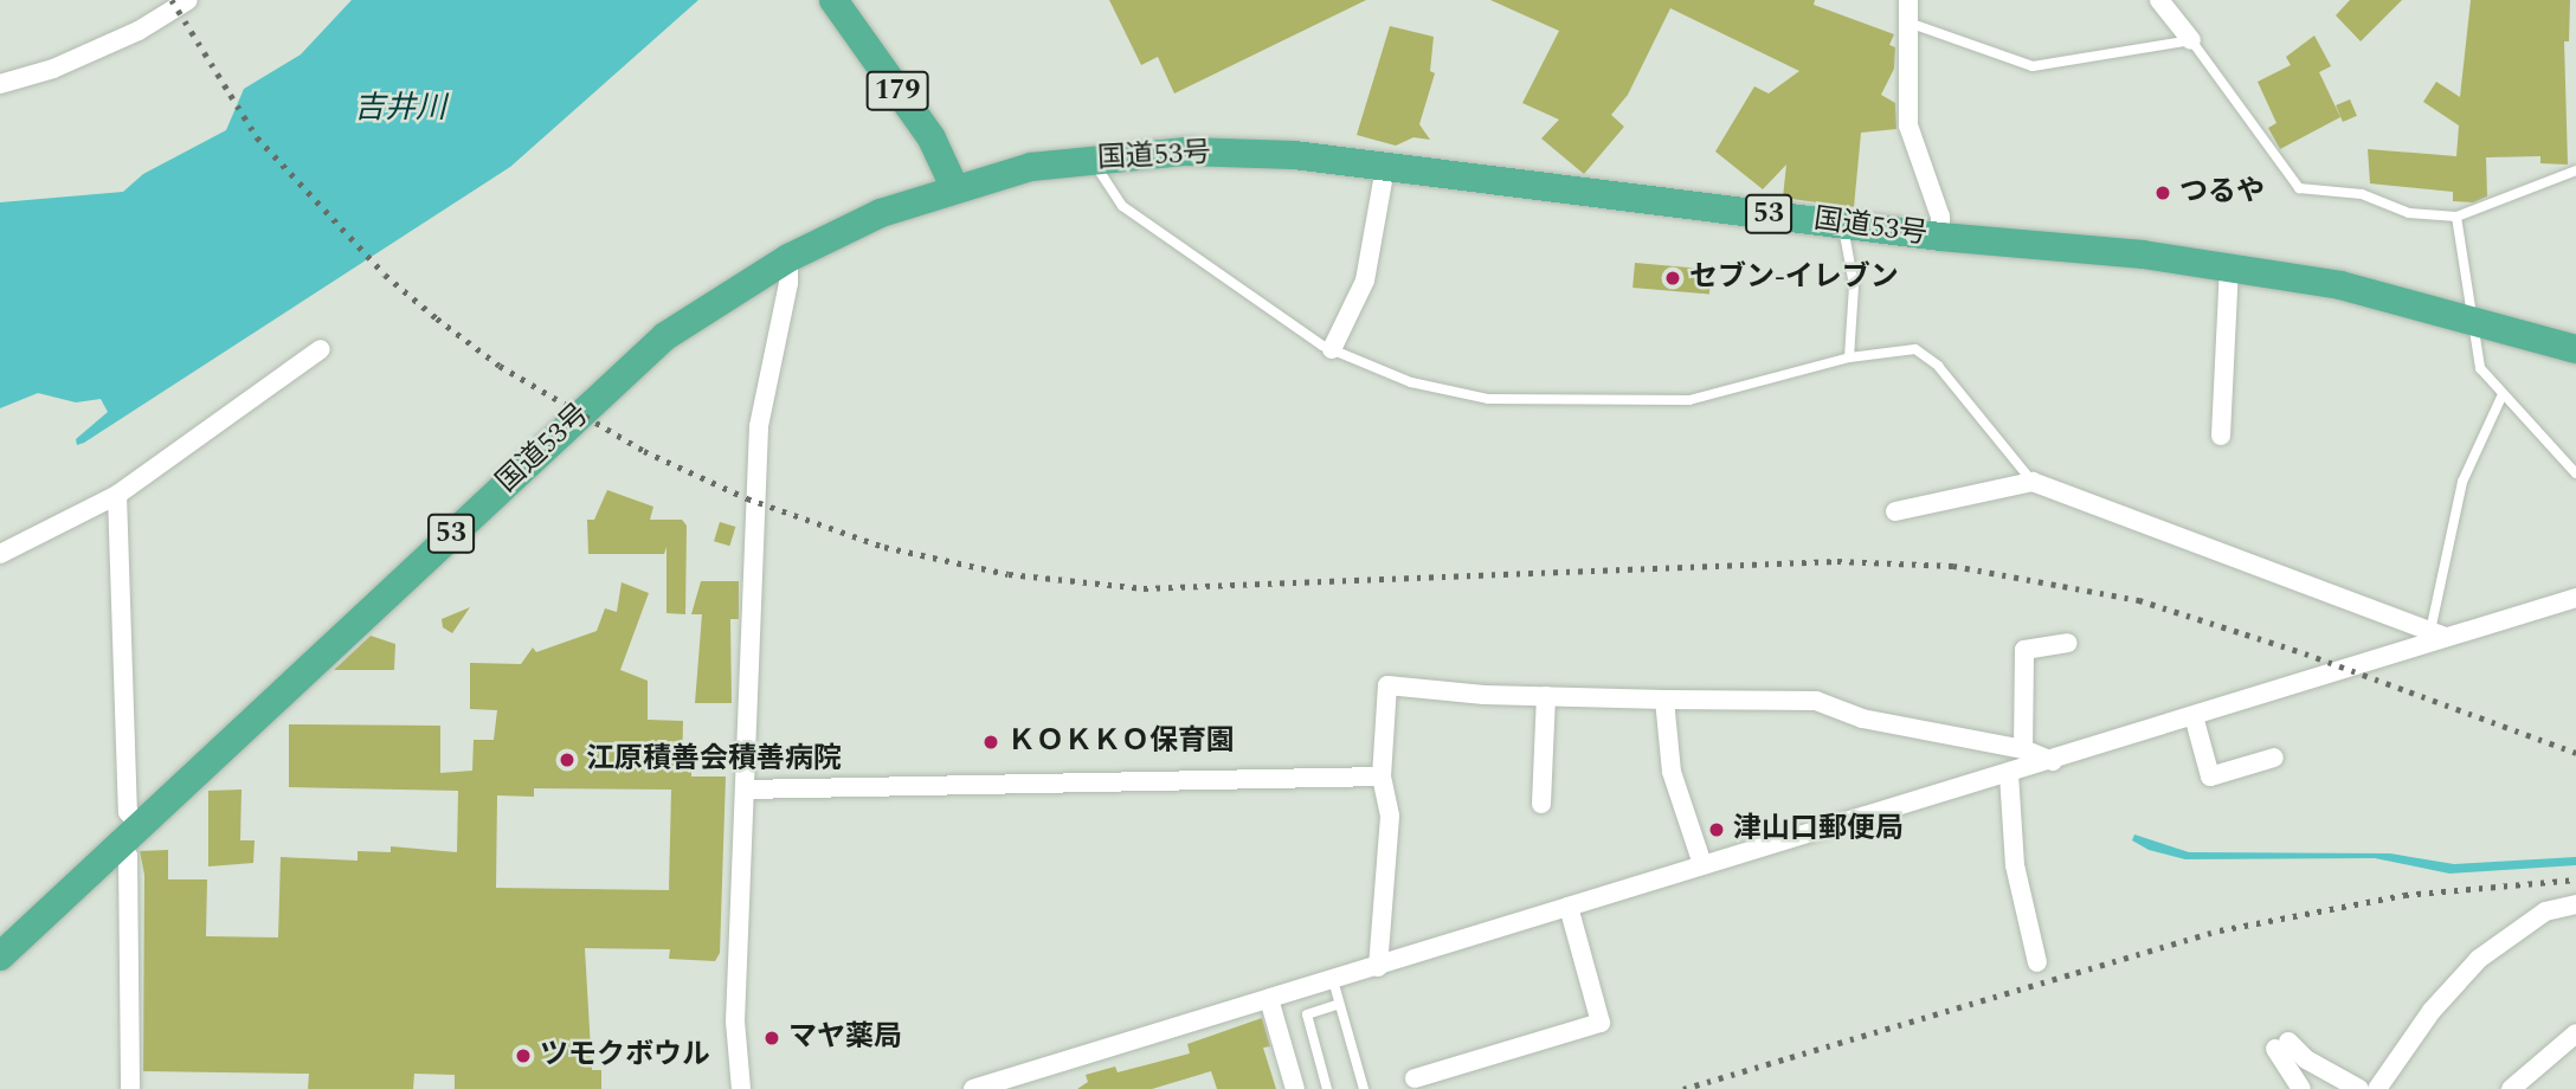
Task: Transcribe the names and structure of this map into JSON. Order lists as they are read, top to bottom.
{
  "streets": {
    "highway": ["179", "国道53号", "53"]
  },
  "crossings": [
    ["179", "国道53号"]
  ],
  "water": ["吉井川"],
  "places": [
    "つるや",
    "セブン-イレブン",
    "ＫＯＫＫＯ保育園",
    "江原積善会積善病院",
    "津山口郵便局",
    "マヤ薬局",
    "ツモクボウル"
  ]
}
